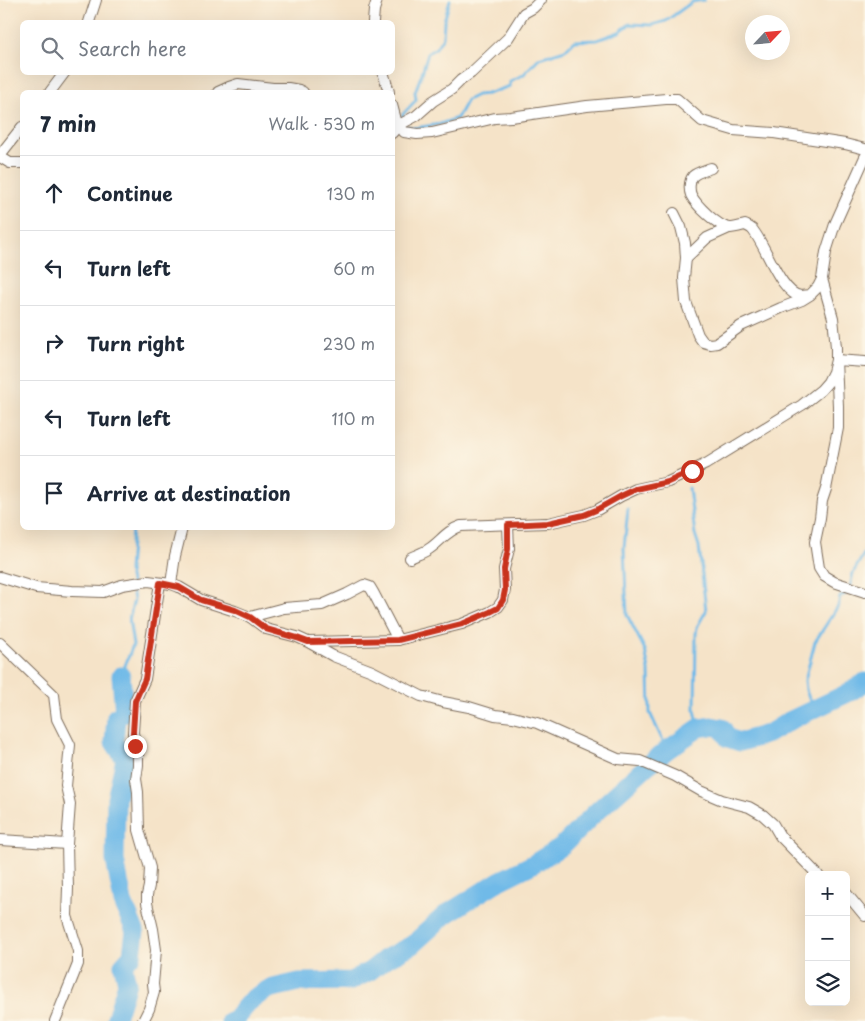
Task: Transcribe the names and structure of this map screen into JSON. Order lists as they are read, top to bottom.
{
  "north": "top right",
  "page": {
    "search": "Search here",
    "heading": ["7 min", "Walk · 530 m"],
    "list": [
      ["Continue", "130 m"],
      ["Turn left", "60 m"],
      ["Turn right", "230 m"],
      ["Turn left", "110 m"],
      "Arrive at destination"
    ],
    "map_buttons": ["+", "−"]
  }
}
